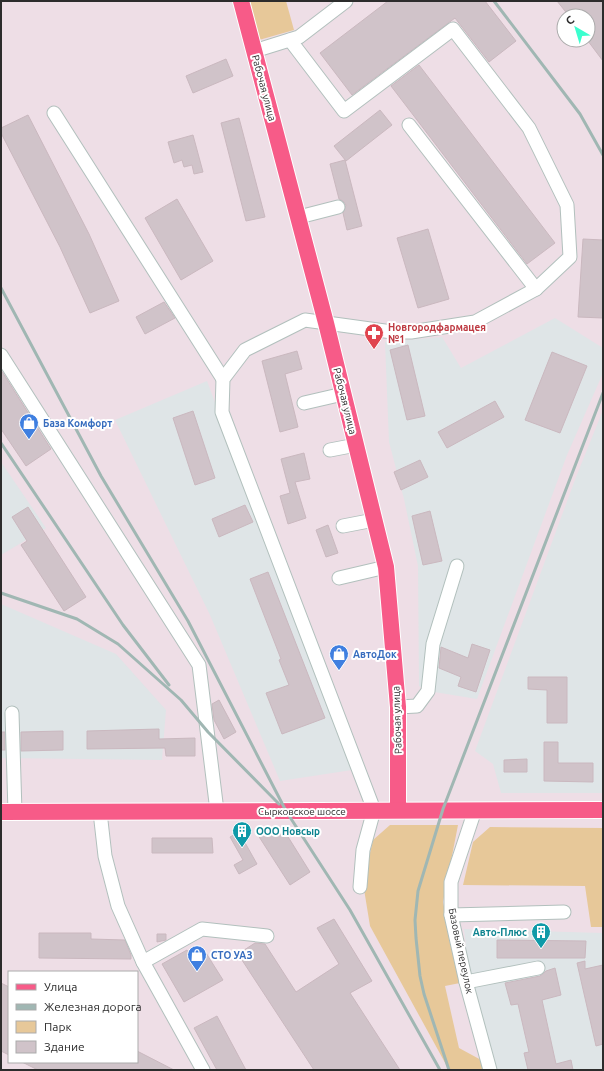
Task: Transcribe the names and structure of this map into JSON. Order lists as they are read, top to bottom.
{
  "streets": {
    "main road": ["Рабочая улица", "Сырковское шоссе"],
    "street": ["Базовый переулок"]
  },
  "crossings": [
    ["Рабочая улица", "Сырковское шоссе"],
    ["Сырковское шоссе", "Базовый переулок"]
  ],
  "places": {
    "pharmacy": ["Новгородфармацея №1"],
    "shop": ["База Комфорт", "АвтоДок", "СТО УАЗ"],
    "building": ["ООО Новсыр", "Авто-Плюс"]
  },
  "legend": [
    "Улица",
    "Железная дорога",
    "Парк",
    "Здание"
  ],
  "north": "top left"
}
